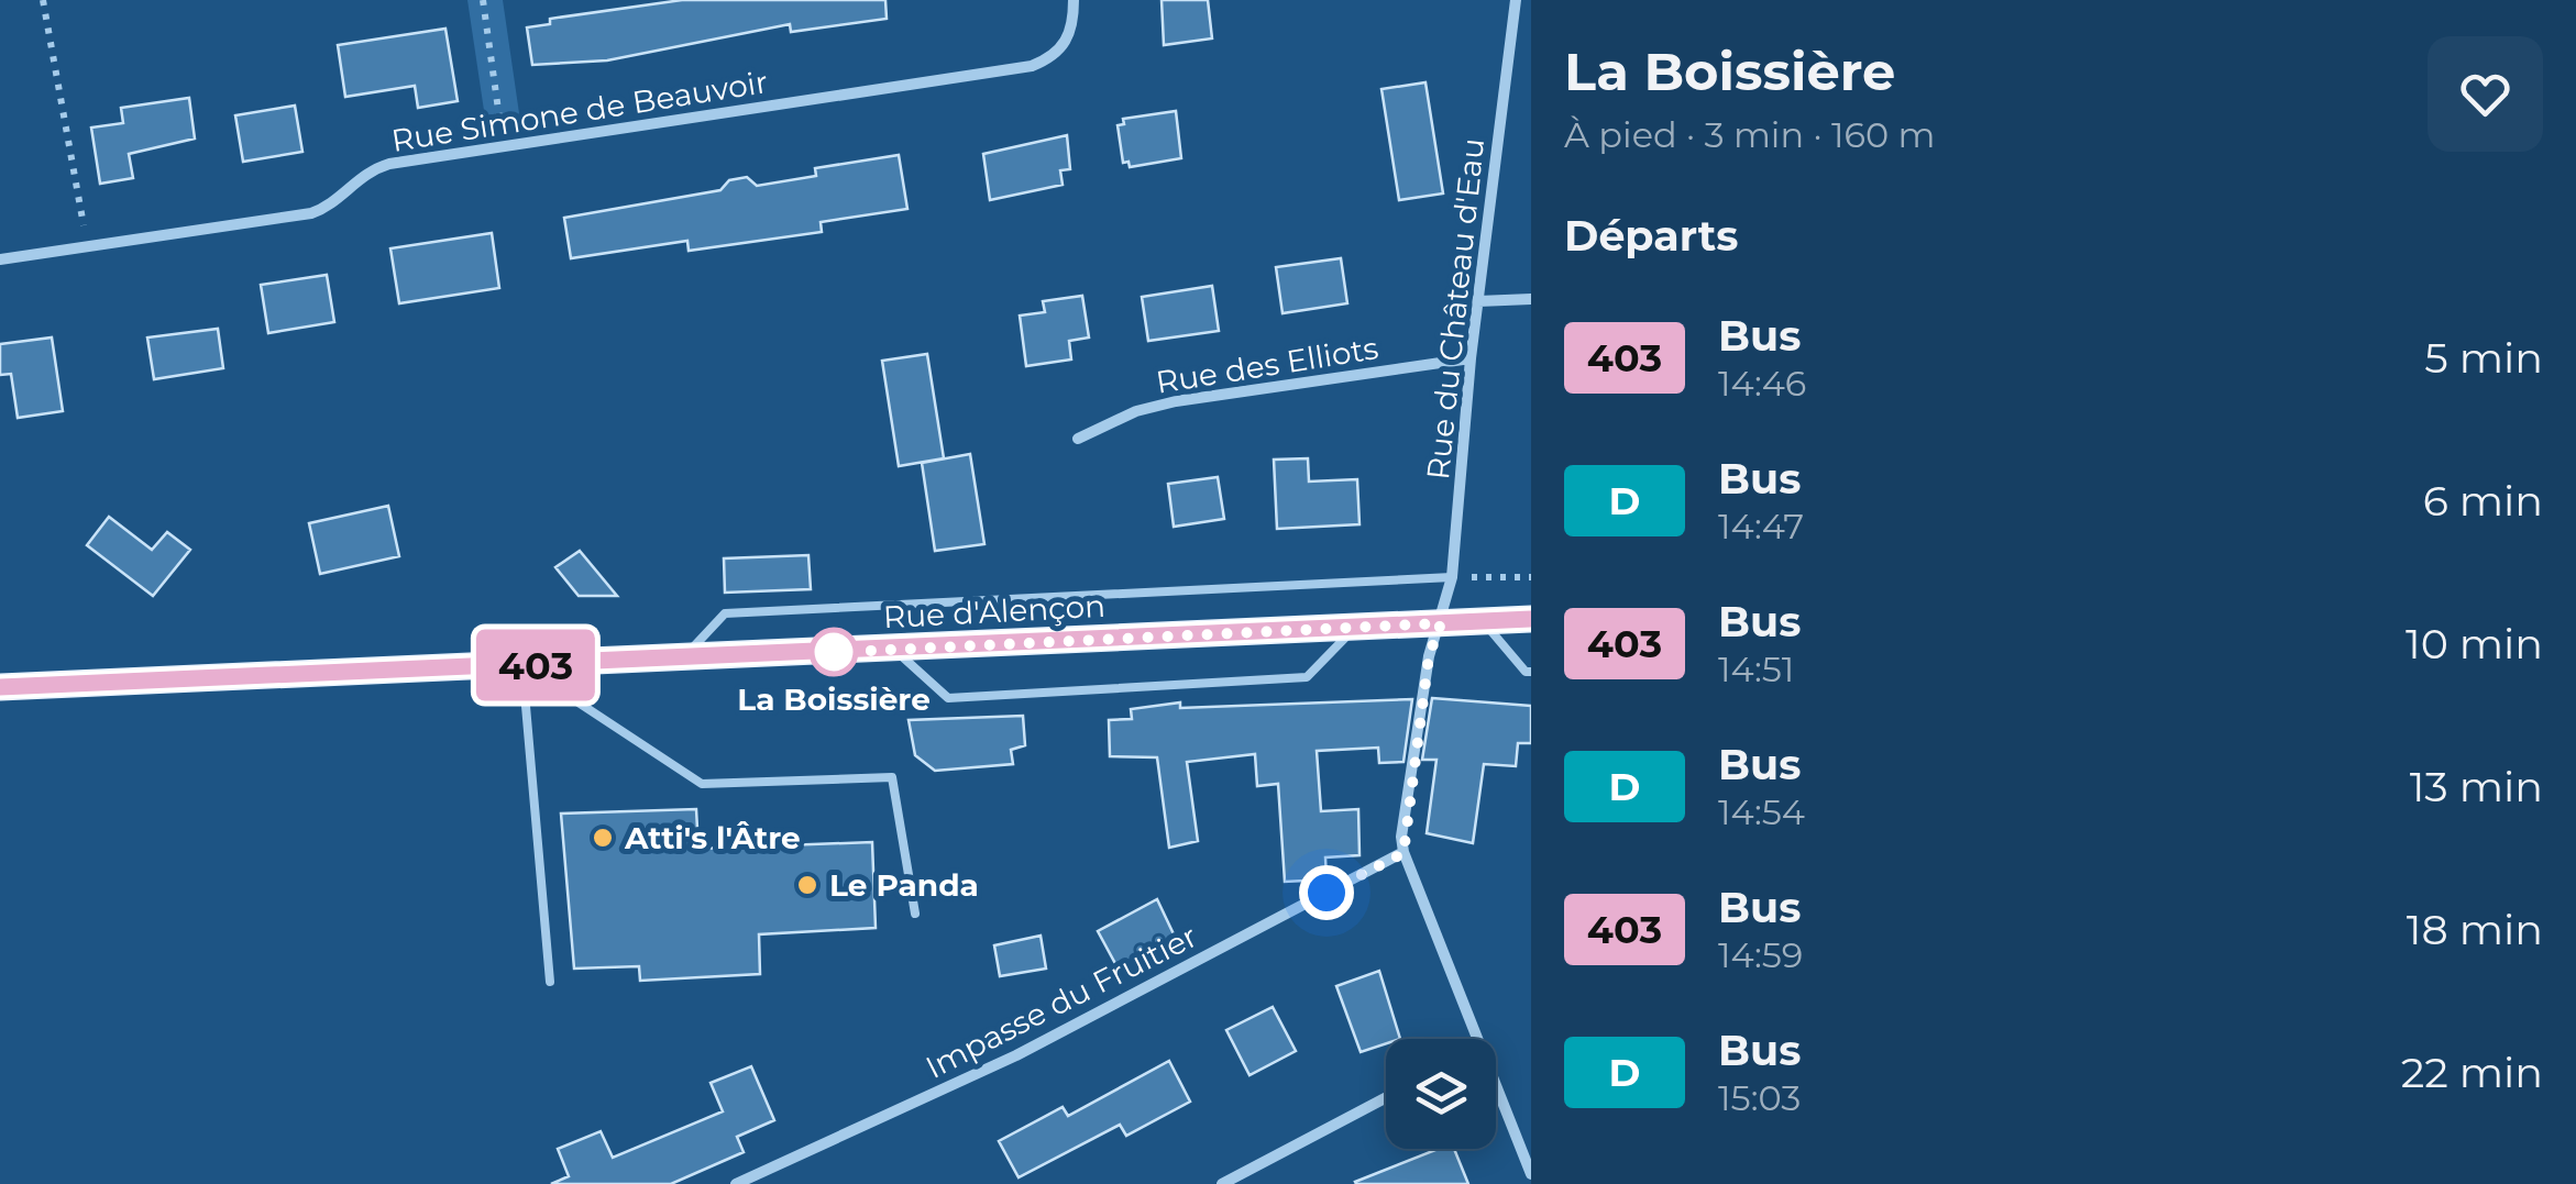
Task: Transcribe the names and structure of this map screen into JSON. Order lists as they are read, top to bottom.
{
  "streets": {
    "main road": ["Rue d'Alençon"],
    "street": [
      "Rue Simone de Beauvoir",
      "Rue du Château d'Eau",
      "Rue des Elliots",
      "Impasse du Fruitier"
    ]
  },
  "crossings": [
    ["Rue du Château d'Eau", "Rue des Elliots"],
    ["Rue du Château d'Eau", "Rue d'Alençon"],
    ["Rue du Château d'Eau", "Impasse du Fruitier"]
  ],
  "places": ["La Boissière", "Atti's l'Âtre", "Le Panda"],
  "lines": ["bus line 403"],
  "page": {
    "on_map": "403",
    "heading": [
      ["La Boissière", "À pied · 3 min · 160 m"],
      "Départs"
    ],
    "list": [
      {
        "mark": "403",
        "name": "Bus",
        "note": "14:46",
        "value": "5 min"
      },
      {
        "mark": "D",
        "name": "Bus",
        "note": "14:47",
        "value": "6 min"
      },
      {
        "mark": "403",
        "name": "Bus",
        "note": "14:51",
        "value": "10 min"
      },
      {
        "mark": "D",
        "name": "Bus",
        "note": "14:54",
        "value": "13 min"
      },
      {
        "mark": "403",
        "name": "Bus",
        "note": "14:59",
        "value": "18 min"
      },
      {
        "mark": "D",
        "name": "Bus",
        "note": "15:03",
        "value": "22 min"
      }
    ]
  }
}
